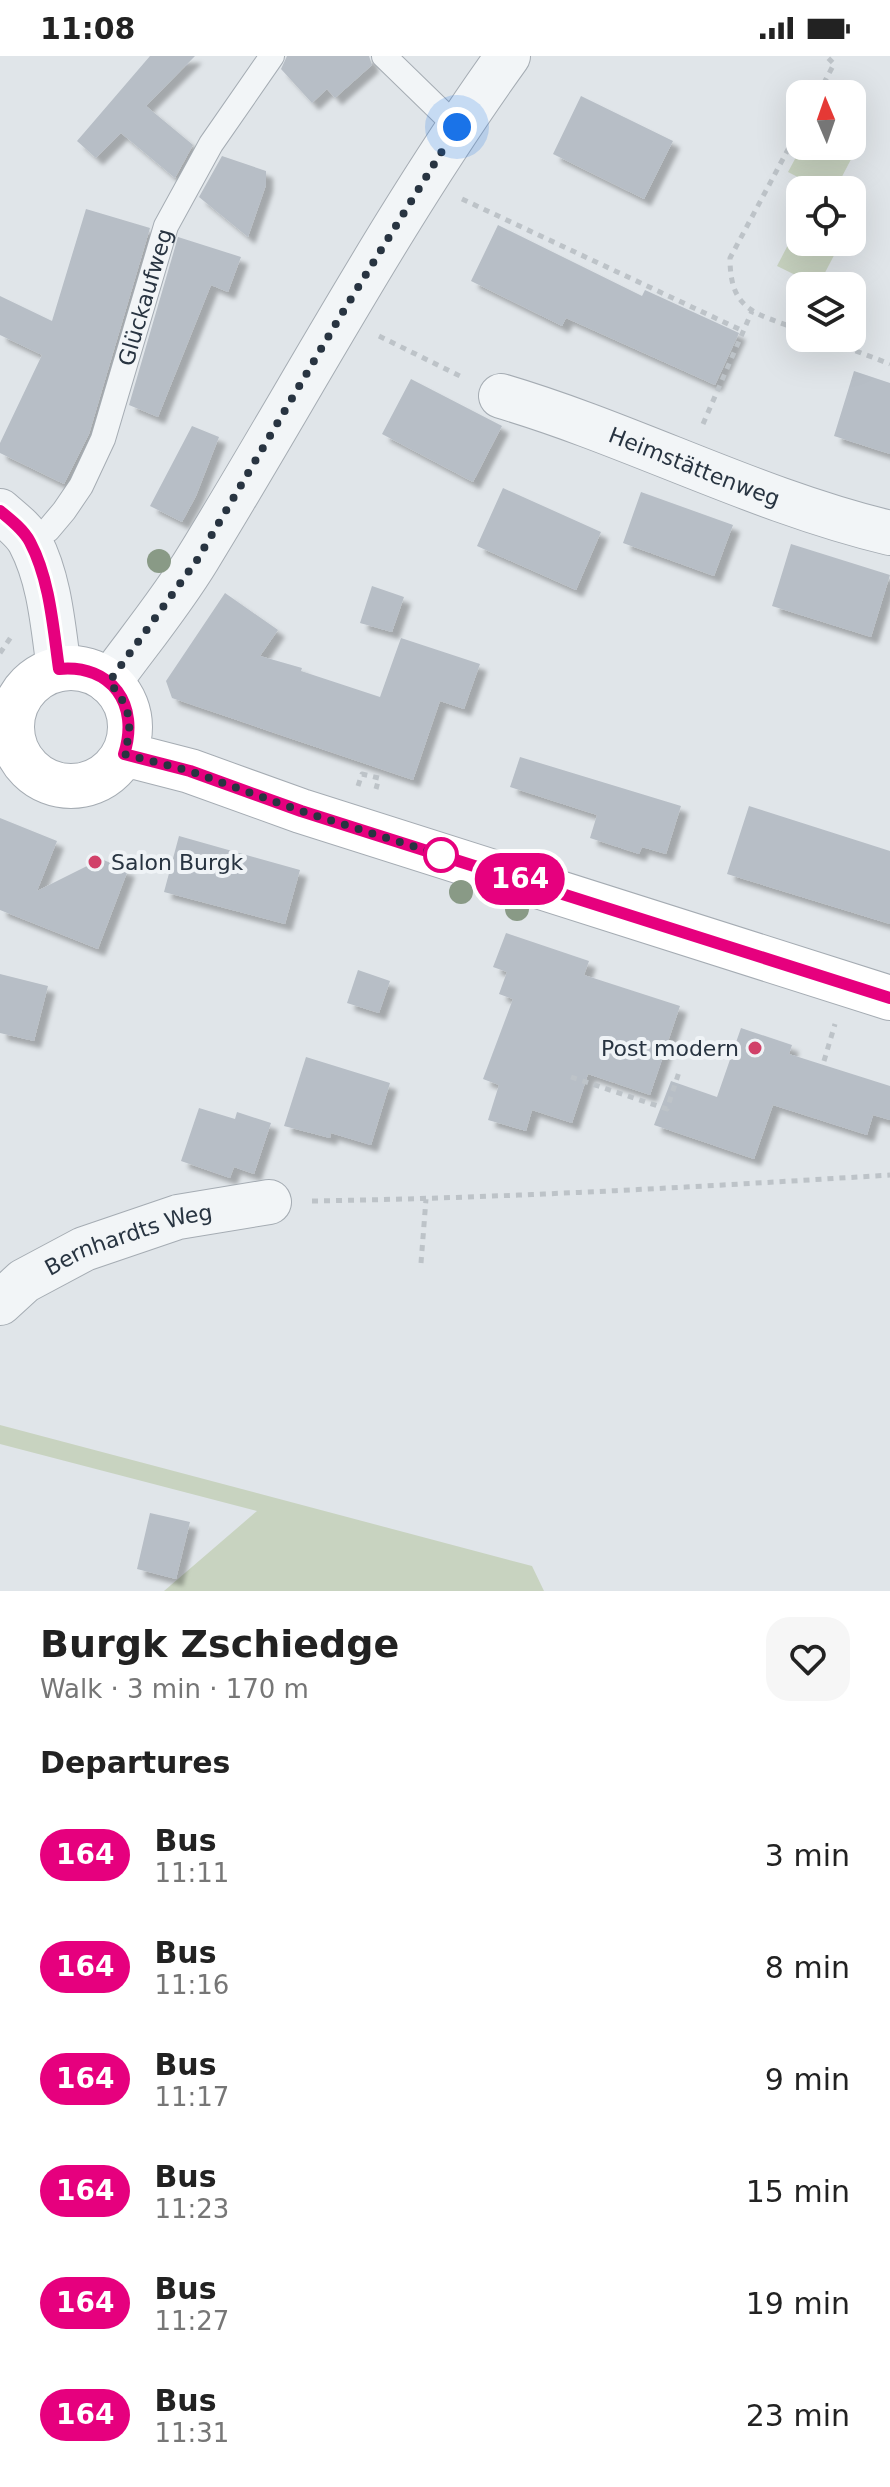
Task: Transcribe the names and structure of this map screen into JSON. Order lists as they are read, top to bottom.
{
  "streets": {
    "street": ["Heimstättenweg", "Bernhardts Weg"],
    "lane": ["Glückaufweg"]
  },
  "places": ["Salon Burgk", "Post modern"],
  "lines": ["bus line 164"],
  "north": "top",
  "page": {
    "status": "11:08",
    "on_map": "164",
    "heading": [
      ["Burgk Zschiedge", "Walk · 3 min · 170 m"],
      "Departures"
    ],
    "list": [
      {
        "mark": "164",
        "name": "Bus",
        "note": "11:11",
        "value": "3 min"
      },
      {
        "mark": "164",
        "name": "Bus",
        "note": "11:16",
        "value": "8 min"
      },
      {
        "mark": "164",
        "name": "Bus",
        "note": "11:17",
        "value": "9 min"
      },
      {
        "mark": "164",
        "name": "Bus",
        "note": "11:23",
        "value": "15 min"
      },
      {
        "mark": "164",
        "name": "Bus",
        "note": "11:27",
        "value": "19 min"
      },
      {
        "mark": "164",
        "name": "Bus",
        "note": "11:31",
        "value": "23 min"
      }
    ]
  }
}
